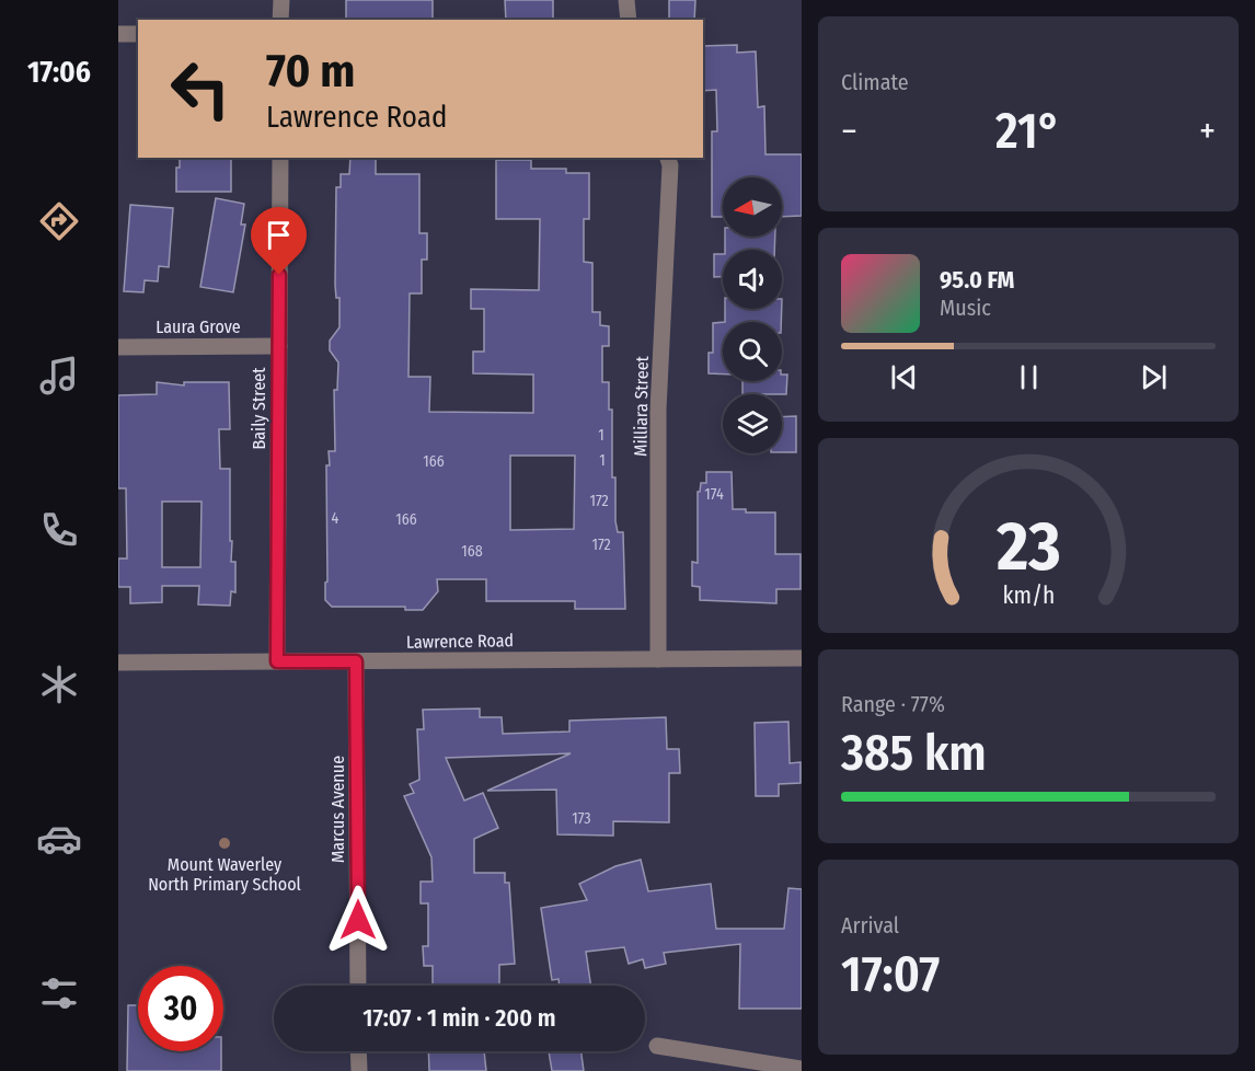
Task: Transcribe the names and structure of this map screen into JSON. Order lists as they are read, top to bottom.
{
  "streets": {
    "street": [
      "Laura Grove",
      "Milliara Street",
      "Baily Street",
      "Lawrence Road",
      "Marcus Avenue"
    ]
  },
  "crossings": [
    ["Laura Grove", "Baily Street"],
    ["Milliara Street", "Lawrence Road"],
    ["Baily Street", "Lawrence Road"],
    ["Lawrence Road", "Marcus Avenue"]
  ],
  "places": ["Mount Waverley North Primary School"],
  "house_numbers": [
    "1",
    "1",
    "166",
    "174",
    "172",
    "4",
    "166",
    "172",
    "168",
    "173"
  ],
  "north": "left",
  "page": {
    "tabs": "17:06",
    "tile": [
      "Climate",
      ["Range · 77%", "385 km"],
      ["Arrival", "17:07"]
    ],
    "turn": ["70 m", "Lawrence Road"],
    "heat": ["−", "21°", "+"],
    "song": ["95.0 FM", "Music"],
    "limit": "30",
    "trip": "17:07 · 1 min · 200 m",
    "gauge": ["23", "km/h"]
  }
}
